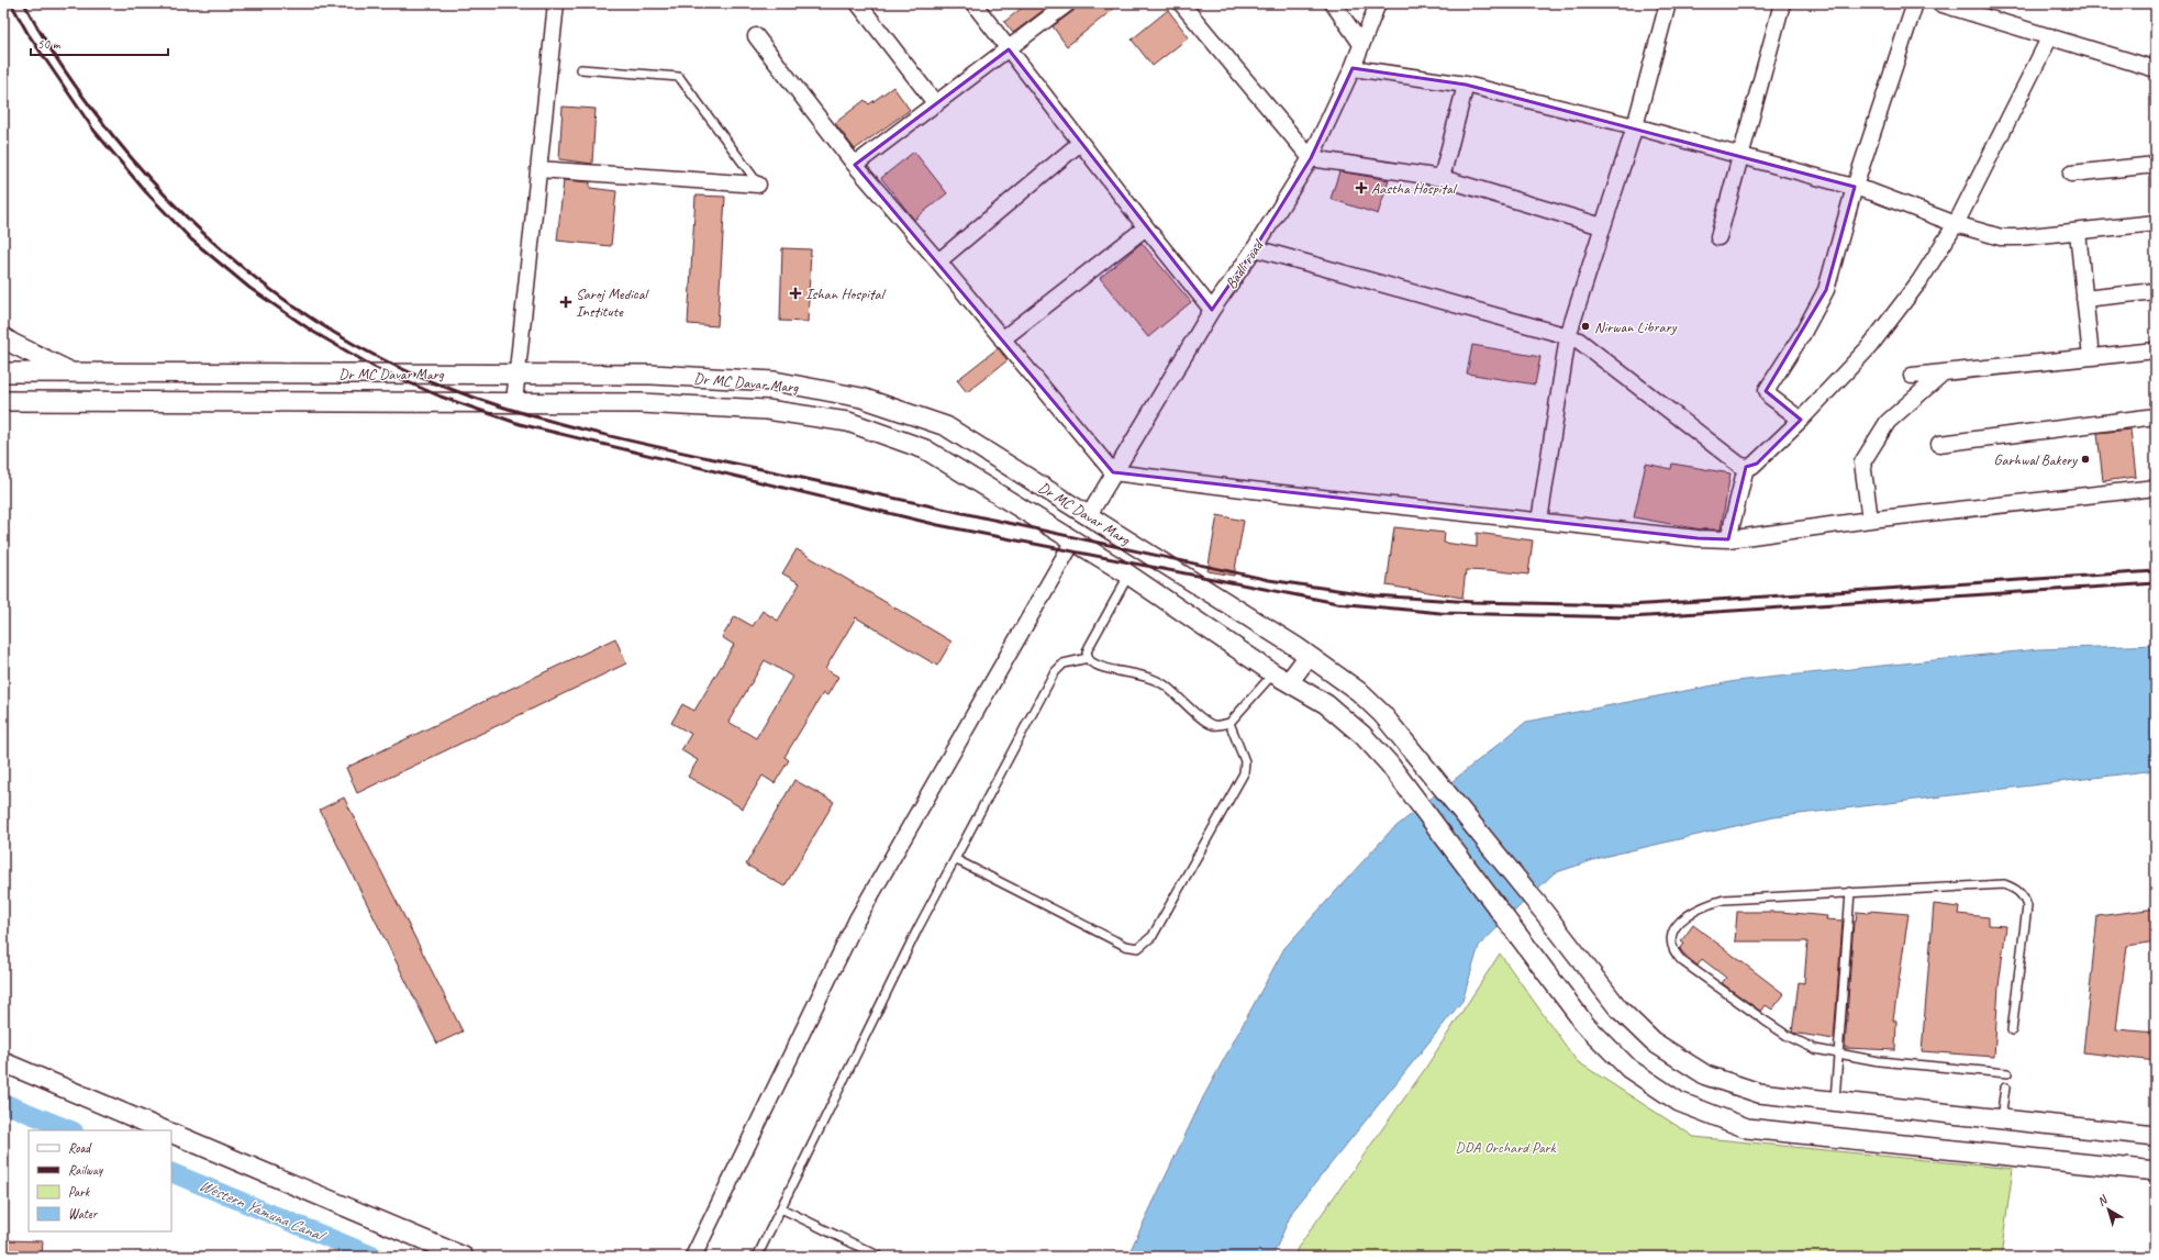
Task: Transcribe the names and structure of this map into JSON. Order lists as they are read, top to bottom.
{
  "streets": {
    "street": ["Badli road", "Dr MC Davar Marg"]
  },
  "crossings": [
    ["Badli road", "Dr MC Davar Marg"]
  ],
  "water": ["Western Yamuna Canal"],
  "parks": ["DDA Orchard Park"],
  "places": {
    "health": ["Aastha Hospital", "Ishan Hospital", "Saroj Medical Institute"],
    "other": ["Nirwan Library", "Garhwal Bakery"]
  },
  "legend": [
    "Road",
    "Railway",
    "Park",
    "Water"
  ],
  "scale_bar": "50 m",
  "north": "top left"
}
